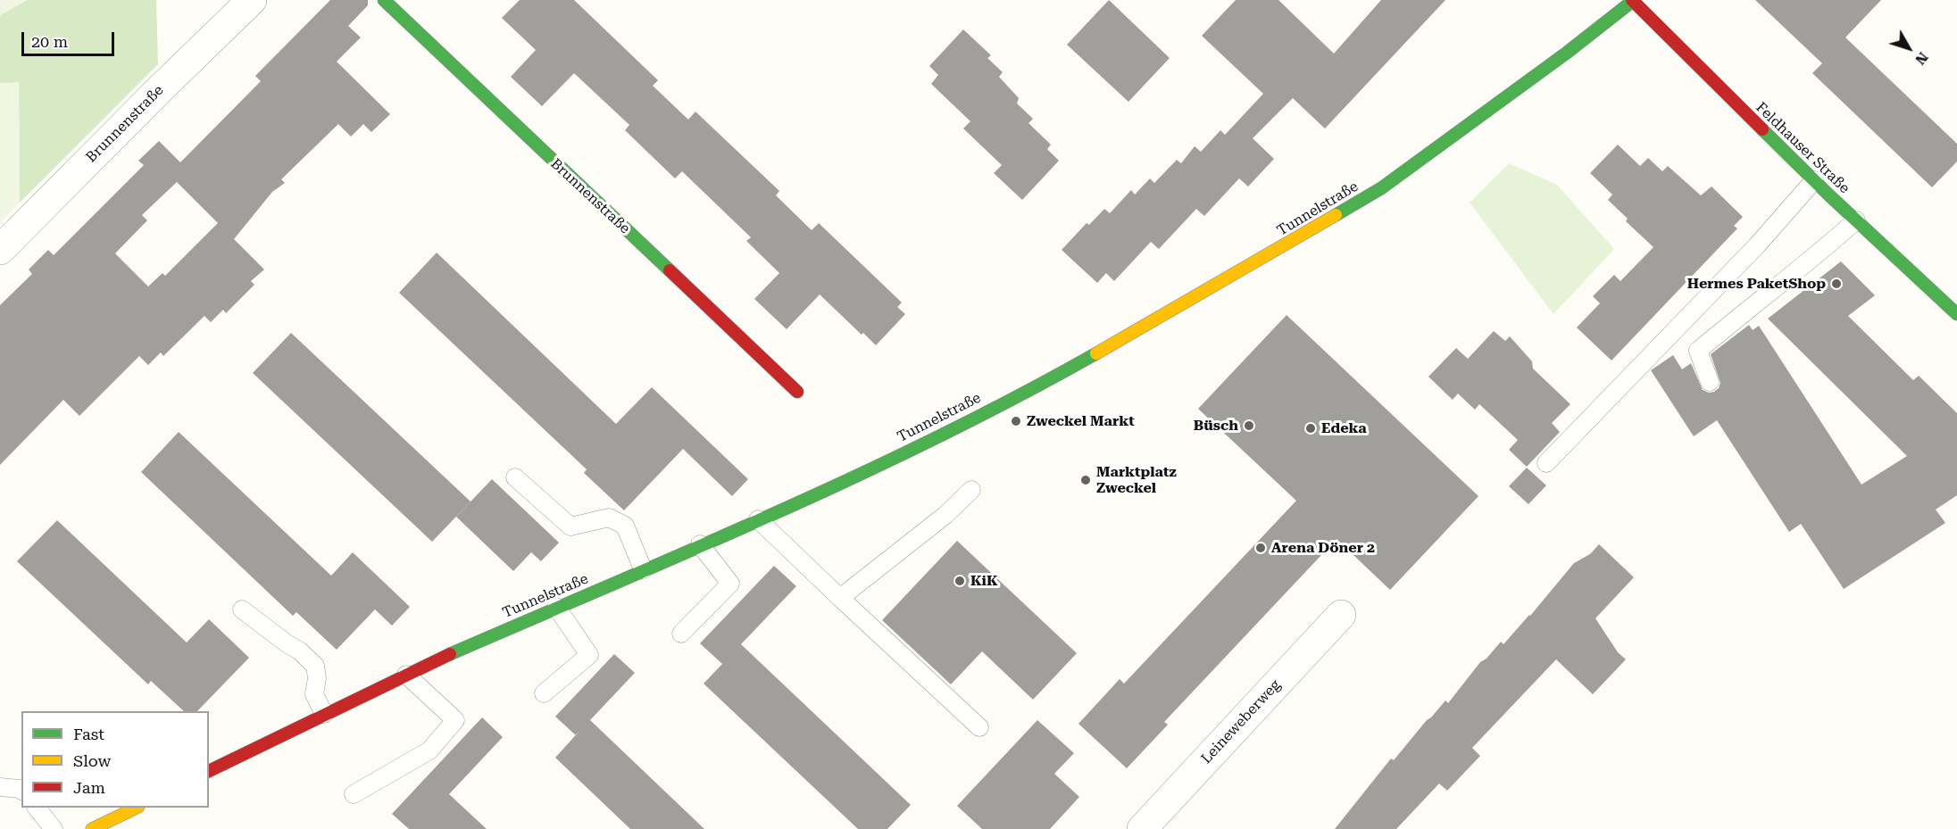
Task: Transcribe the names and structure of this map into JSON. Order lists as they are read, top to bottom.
{
  "streets": {
    "street": [
      "Brunnenstraße",
      "Feldhauser Straße",
      "Tunnelstraße",
      "Leineweberweg"
    ]
  },
  "crossings": [
    ["Feldhauser Straße", "Tunnelstraße"]
  ],
  "places": [
    "Hermes PaketShop",
    "Zweckel Markt",
    "Büsch",
    "Edeka",
    "Marktplatz Zweckel",
    "Arena Döner 2",
    "KiK"
  ],
  "legend": ["Fast", "Slow", "Jam"],
  "scale_bar": "20 m",
  "north": "bottom right"
}
